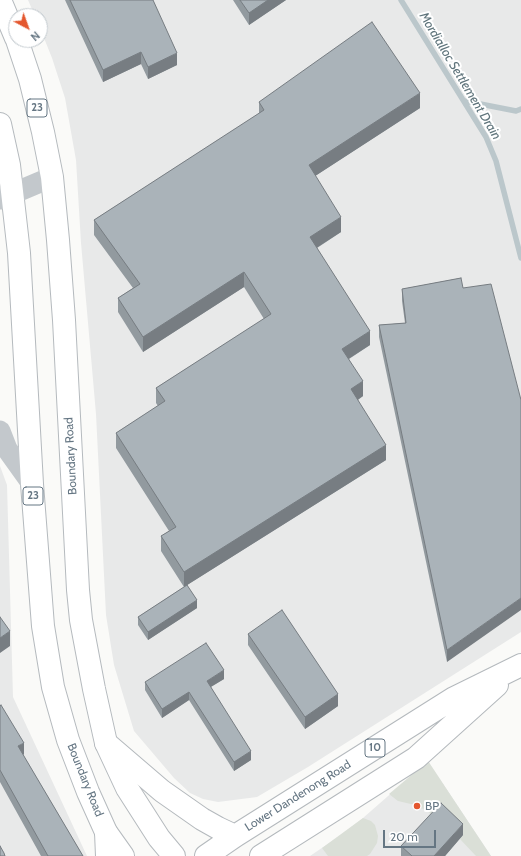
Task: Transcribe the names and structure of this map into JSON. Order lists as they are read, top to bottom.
{
  "streets": {
    "main road": [
      "23",
      "Boundary Road",
      "10",
      "Lower Dandenong Road"
    ]
  },
  "water": ["Mordialloc Settlement Drain"],
  "places": ["BP"],
  "scale_bar": "20 m",
  "north": "bottom right"
}
